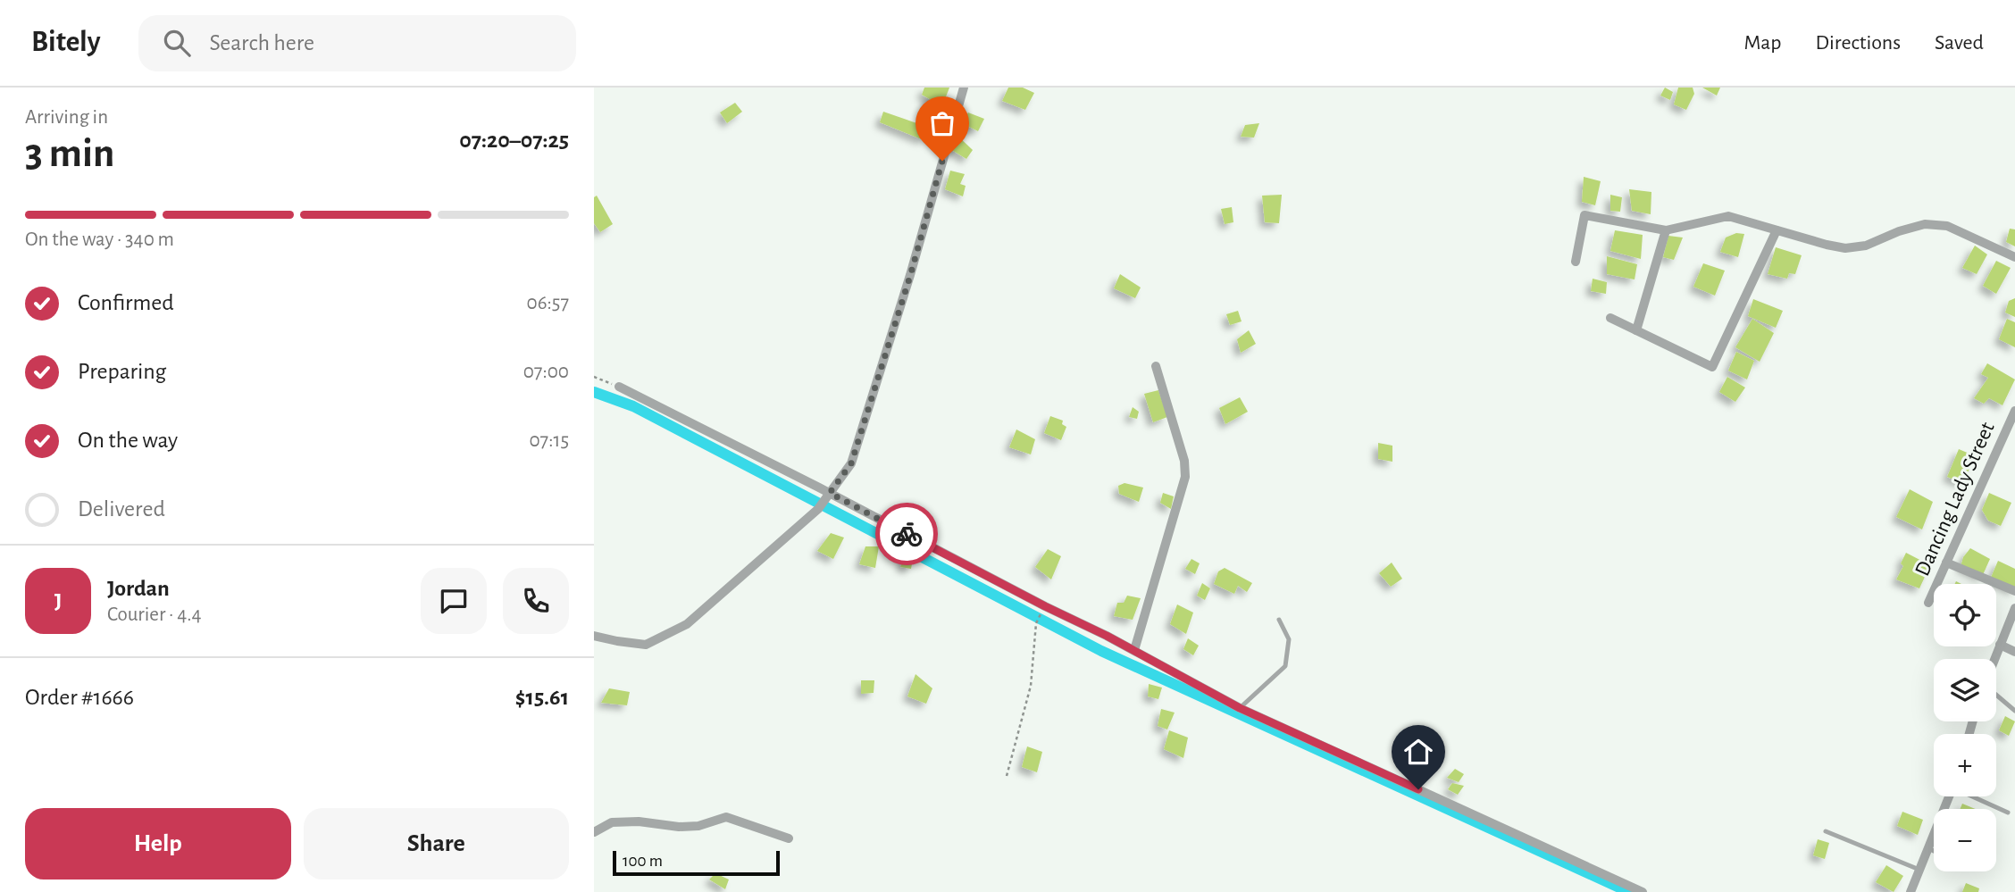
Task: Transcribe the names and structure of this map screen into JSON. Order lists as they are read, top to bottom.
{
  "streets": {
    "street": ["Dancing Lady Street"]
  },
  "scale_bar": "100 m",
  "page": {
    "header": "Bitely",
    "search": "Search here",
    "nav": ["Map", "Directions", "Saved"],
    "heading": ["3 min", "Arriving in", "07:20–07:25"],
    "panel": [
      "Jordan",
      "Courier · 4.4",
      "Order #1666",
      "$15.61"
    ],
    "bar": "On the way · 340 m",
    "list": [
      ["Confirmed", "06:57"],
      ["Preparing", "07:00"],
      ["On the way", "07:15"],
      "Delivered"
    ],
    "round": "J",
    "map_buttons": ["+", "−"],
    "buttons": ["Help", "Share"],
    "scale": "100 m"
  }
}
